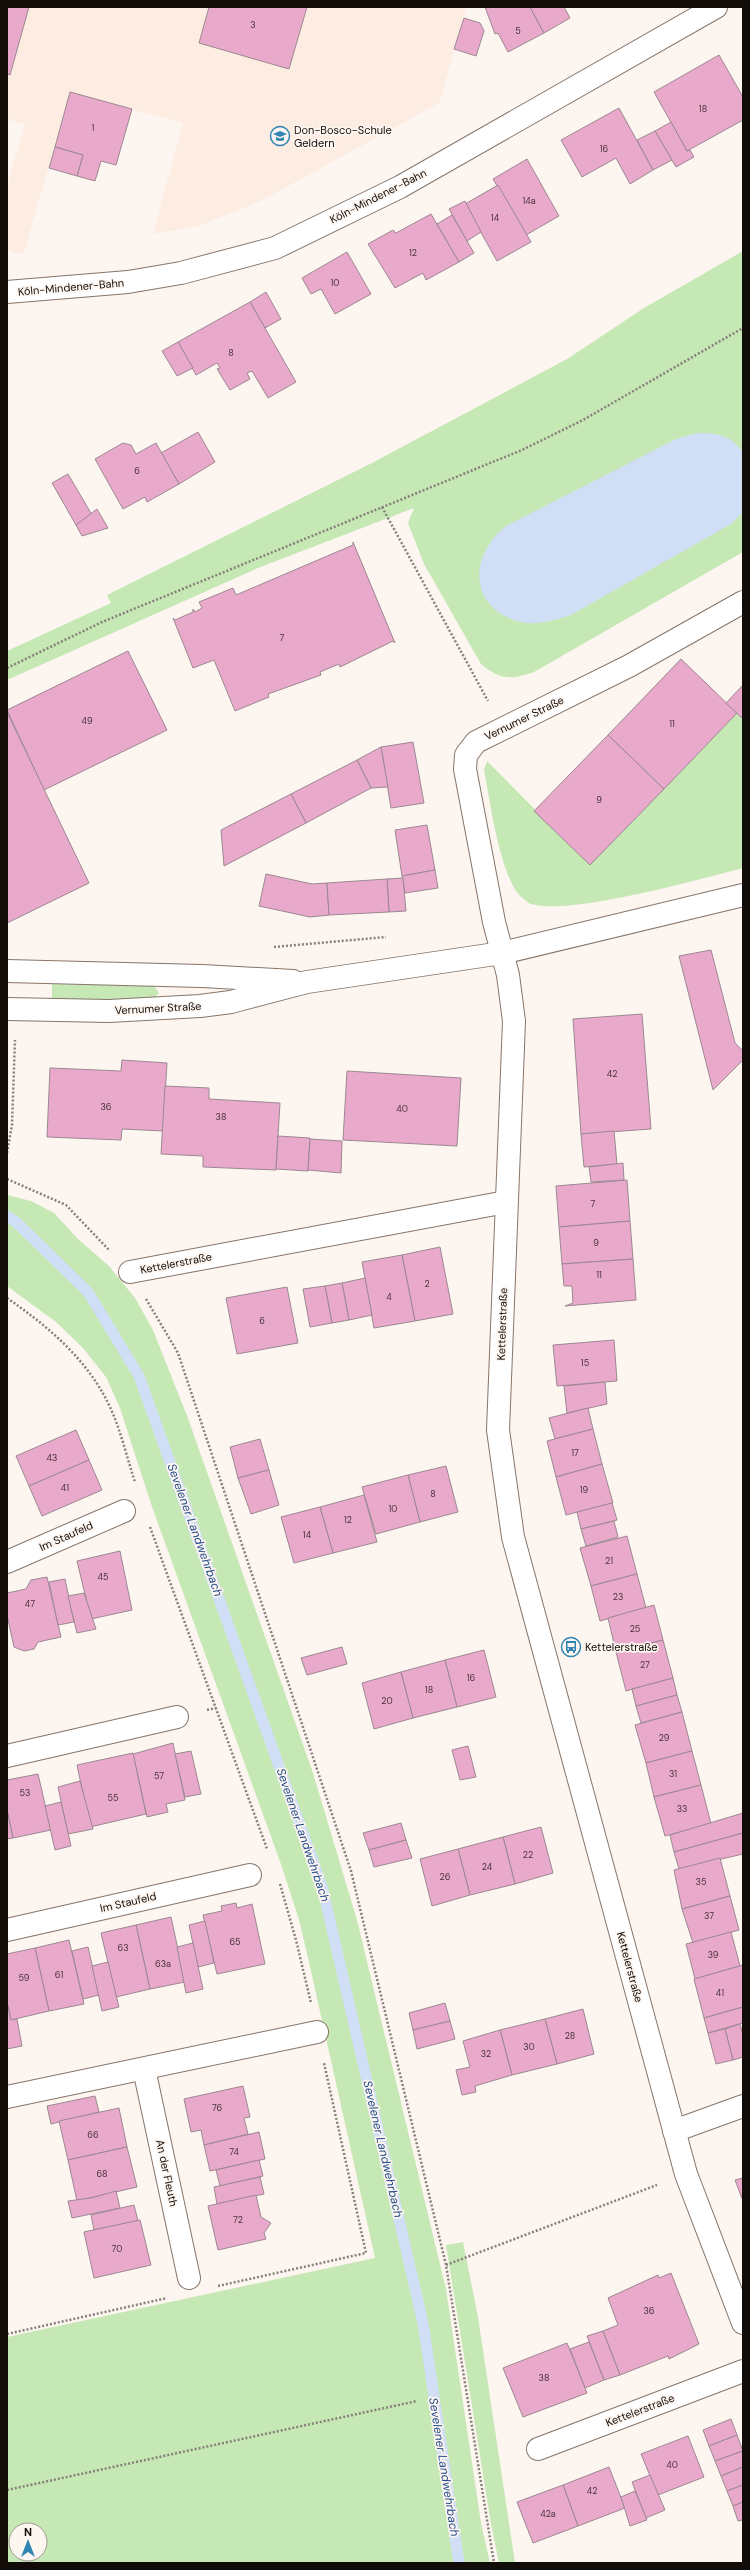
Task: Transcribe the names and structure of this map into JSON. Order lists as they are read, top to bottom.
{
  "streets": {
    "street": [
      "Köln-Mindener-Bahn",
      "Vernumer Straße",
      "Kettelerstraße",
      "Im Staufeld",
      "An der Fleuth"
    ]
  },
  "crossings": [
    ["Vernumer Straße", "Kettelerstraße"]
  ],
  "water": ["Sevelener Landwehrbach"],
  "places": {
    "school or university": ["Don-Bosco-Schule Geldern"],
    "bus stop": ["Kettelerstraße"]
  },
  "house_numbers": [
    "3",
    "5",
    "18",
    "1",
    "16",
    "14a",
    "14",
    "12",
    "10",
    "8",
    "6",
    "7",
    "49",
    "11",
    "9",
    "42",
    "36",
    "40",
    "38",
    "7",
    "9",
    "11",
    "2",
    "4",
    "6",
    "15",
    "17",
    "43",
    "41",
    "19",
    "8",
    "10",
    "12",
    "14",
    "21",
    "45",
    "23",
    "47",
    "25",
    "27",
    "16",
    "18",
    "20",
    "29",
    "31",
    "57",
    "53",
    "55",
    "33",
    "22",
    "24",
    "26",
    "35",
    "37",
    "65",
    "63",
    "39",
    "63a",
    "61",
    "59",
    "41",
    "28",
    "30",
    "32",
    "76",
    "66",
    "74",
    "68",
    "72",
    "70",
    "36",
    "38",
    "40",
    "42",
    "42a"
  ],
  "north": "top"
}
